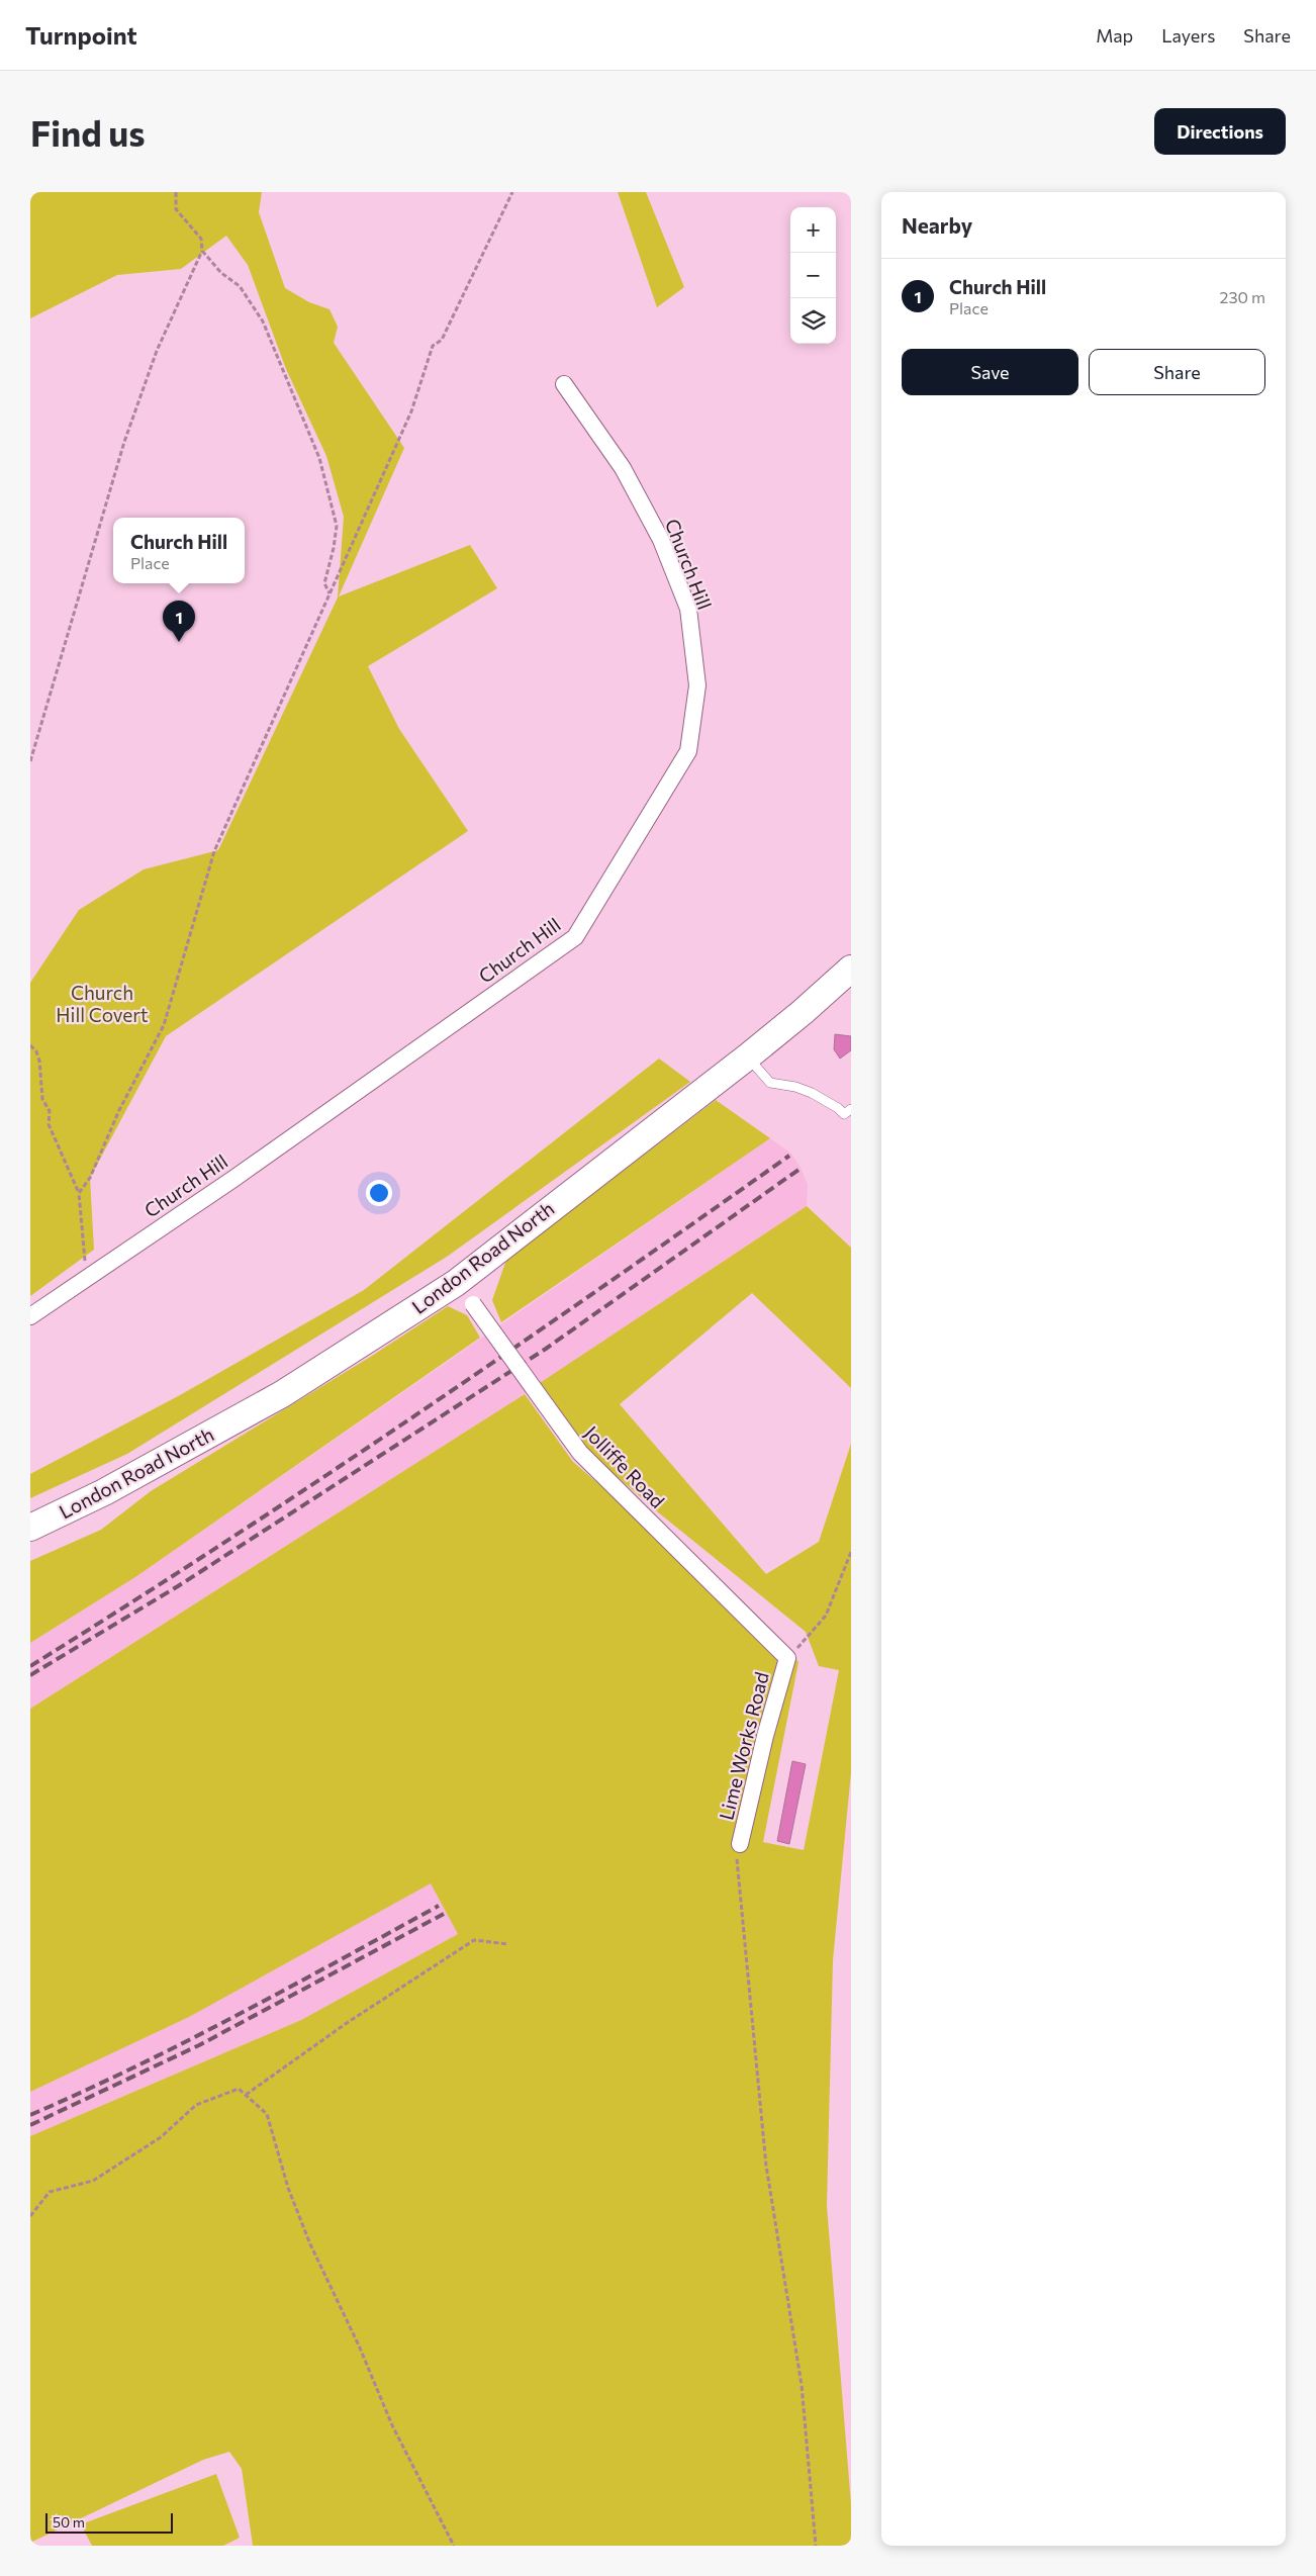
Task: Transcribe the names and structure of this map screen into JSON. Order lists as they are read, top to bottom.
{
  "streets": {
    "main road": ["London Road North"],
    "street": ["Church Hill", "Jolliffe Road", "Lime Works Road"]
  },
  "crossings": [
    ["London Road North", "Jolliffe Road"],
    ["Jolliffe Road", "Lime Works Road"]
  ],
  "parks": ["Church Hill Covert"],
  "scale_bar": "50 m",
  "page": {
    "header": "Turnpoint",
    "nav": ["Map", "Layers", "Share"],
    "buttons": [
      "Directions",
      ["Save", "Share"]
    ],
    "title": "Find us",
    "heading": "Nearby",
    "map_buttons": ["+", "−"],
    "list": [
      {
        "mark": "1",
        "name": "Church Hill",
        "note": "Place",
        "value": "230 m"
      }
    ],
    "popup": ["Church Hill", "Place"],
    "pins": "1",
    "scale": "50 m"
  }
}
